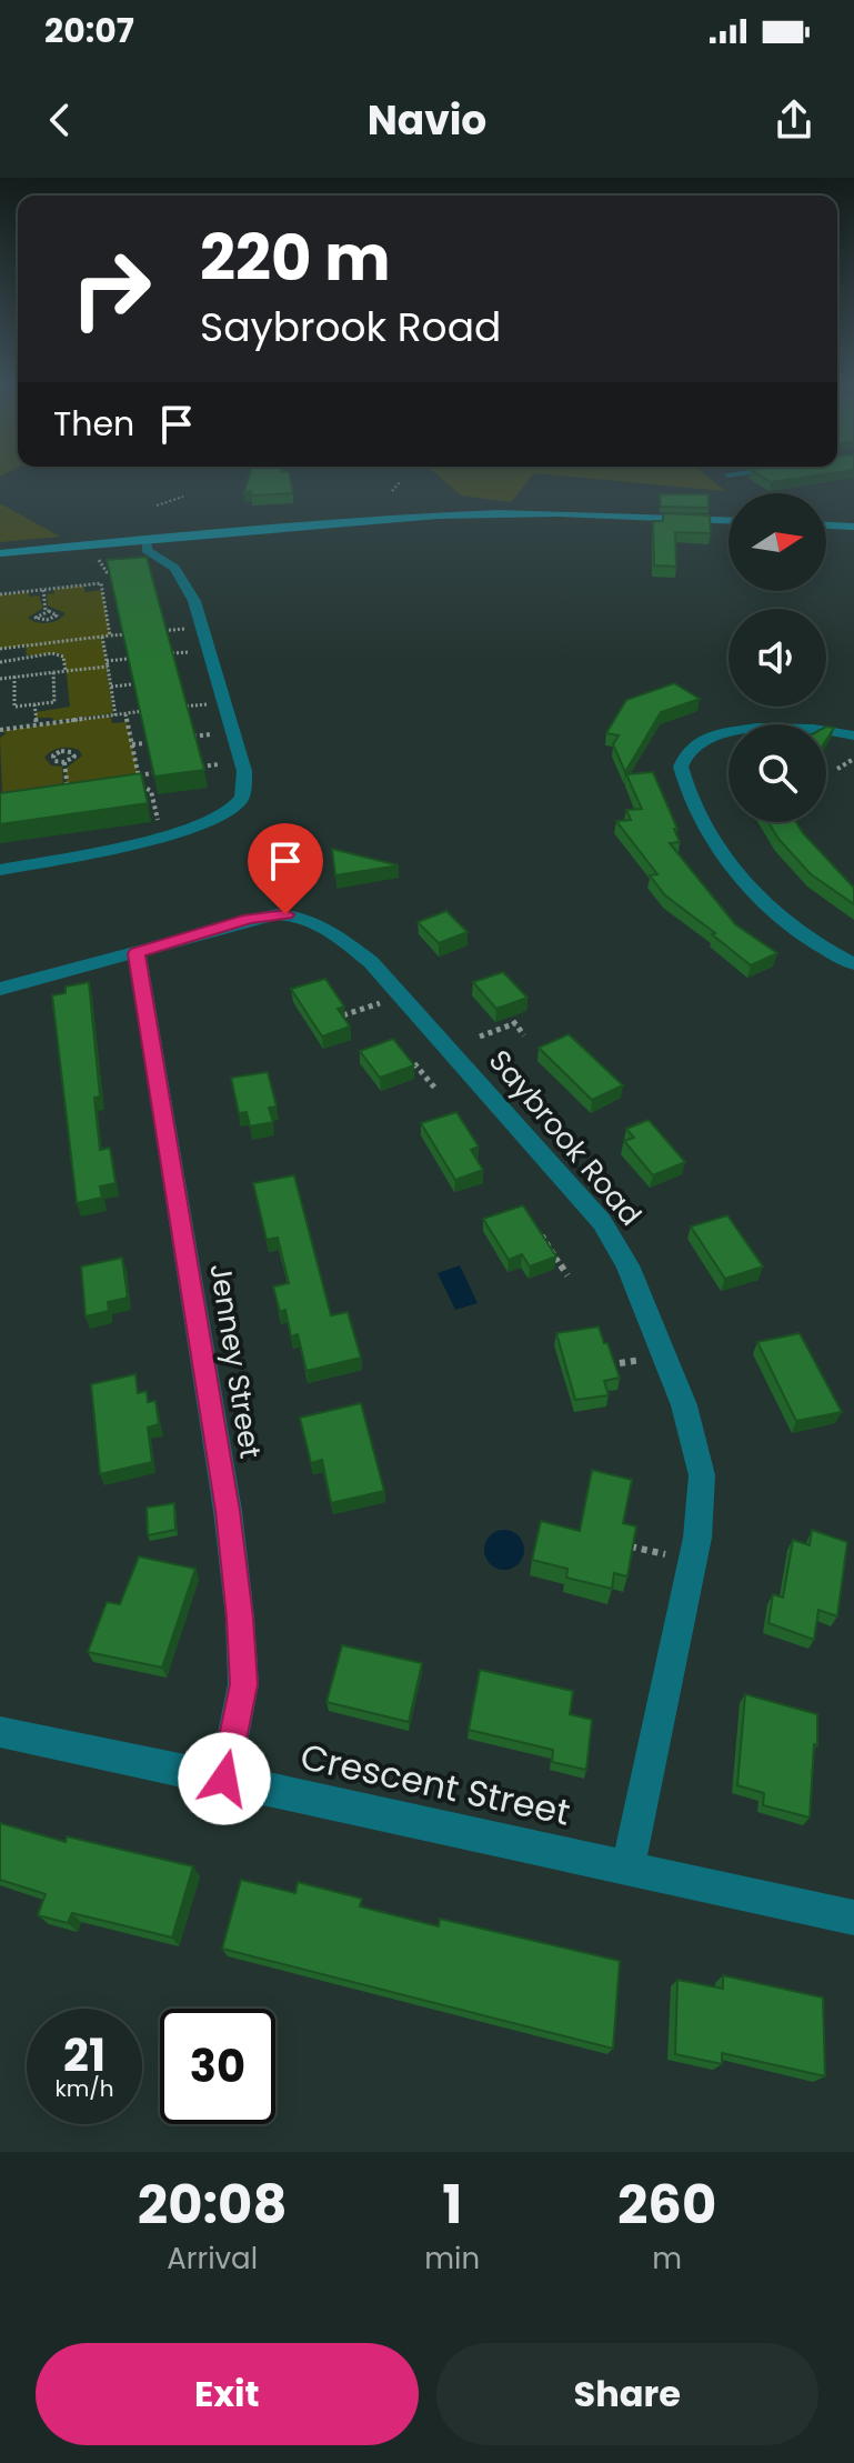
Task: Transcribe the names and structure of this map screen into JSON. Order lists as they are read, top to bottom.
{
  "streets": {
    "street": ["Saybrook Road", "Jenney Street", "Crescent Street"]
  },
  "crossings": [
    ["Saybrook Road", "Jenney Street"],
    ["Saybrook Road", "Crescent Street"],
    ["Jenney Street", "Crescent Street"]
  ],
  "north": "right",
  "page": {
    "status": "20:07",
    "header": "Navio",
    "turn": ["220 m", "Saybrook Road"],
    "then": "Then",
    "speed": "21 km/h",
    "limit": "30",
    "eta": [
      "20:08",
      "Arrival",
      "1",
      "min",
      "260",
      "m"
    ],
    "buttons": ["Exit", "Share"]
  }
}
